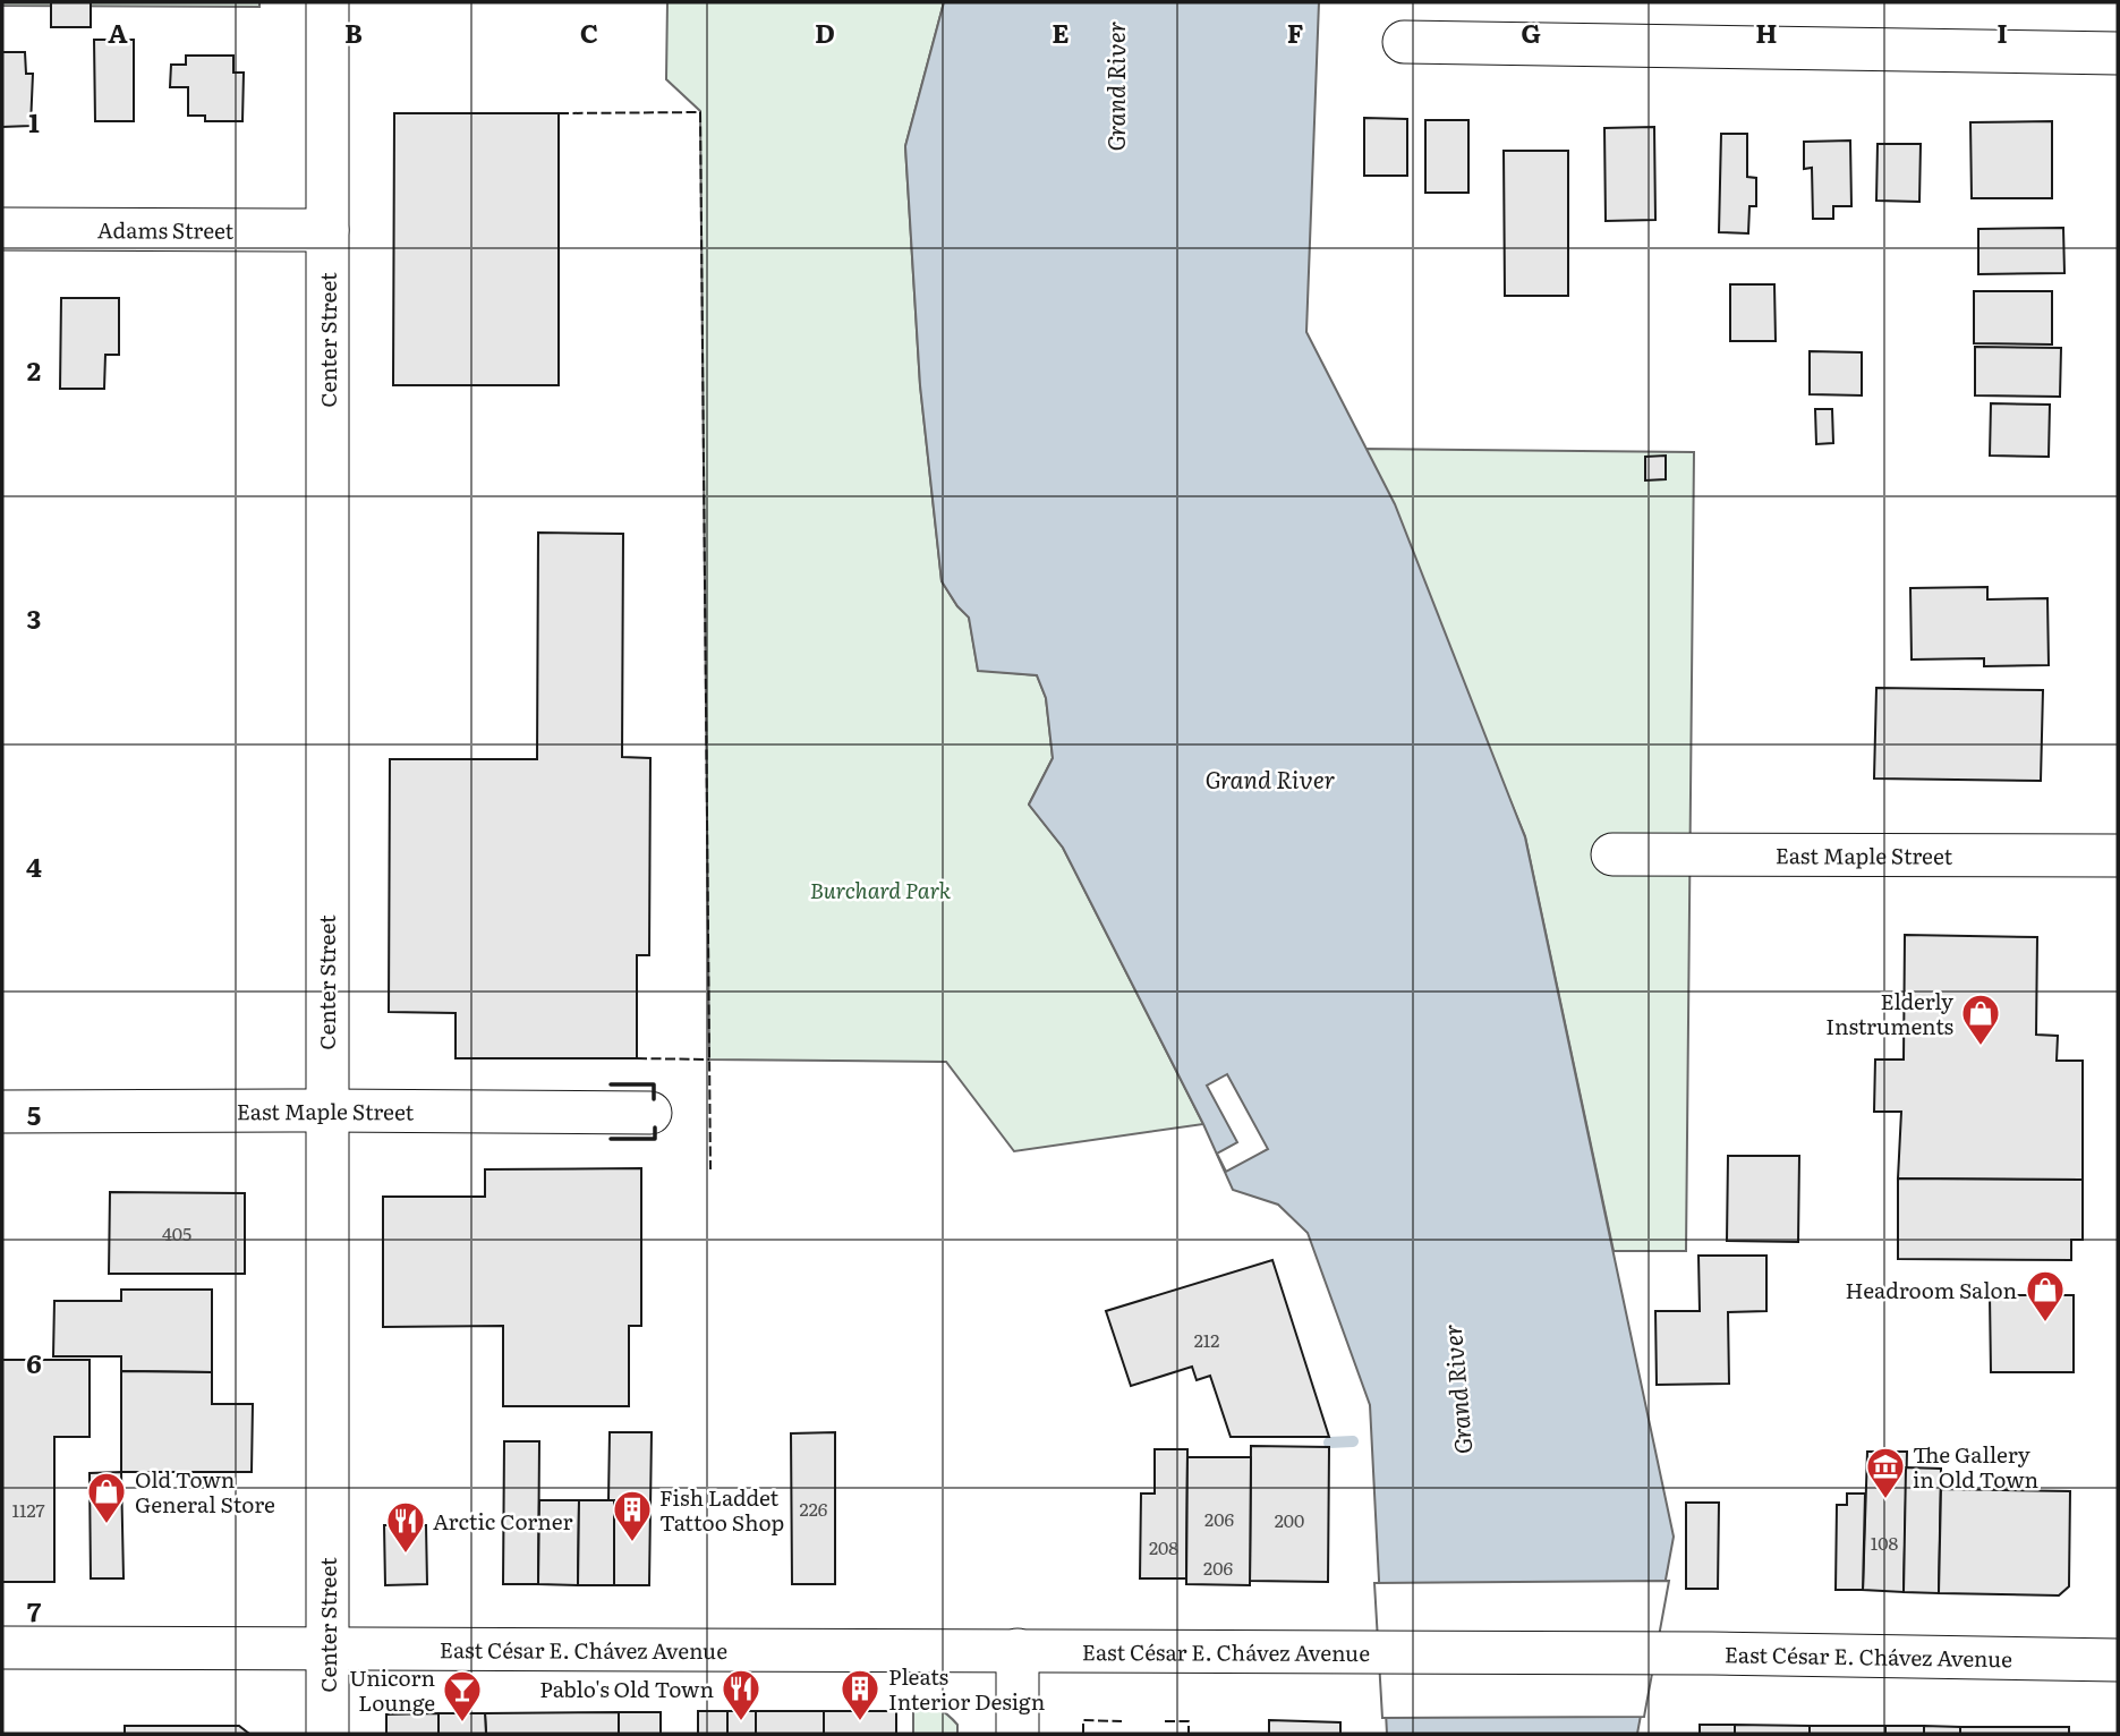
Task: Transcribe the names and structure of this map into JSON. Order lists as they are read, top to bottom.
{
  "streets": {
    "street": [
      "Adams Street",
      "Center Street",
      "East Maple Street",
      "East César E. Chávez Avenue"
    ]
  },
  "crossings": [
    ["Adams Street", "Center Street"],
    ["Center Street", "East Maple Street"],
    ["Center Street", "East César E. Chávez Avenue"]
  ],
  "water": ["Grand River"],
  "parks": ["Burchard Park"],
  "places": {
    "shop": ["Elderly Instruments", "Headroom Salon", "Old Town General Store"],
    "museum": ["The Gallery in Old Town"],
    "building": ["Fish Laddet Tattoo Shop", "Pleats Interior Design"],
    "restaurant": ["Arctic Corner", "Pablo's Old Town"],
    "bar": ["Unicorn Lounge"]
  },
  "house_numbers": [
    "405",
    "212",
    "226",
    "1127",
    "206",
    "200",
    "108",
    "208",
    "206"
  ],
  "grid": {
    "columns": [
      "A",
      "B",
      "C",
      "D",
      "E",
      "F",
      "G",
      "H",
      "I"
    ],
    "rows": [
      "1",
      "2",
      "3",
      "4",
      "5",
      "6",
      "7"
    ]
  }
}
